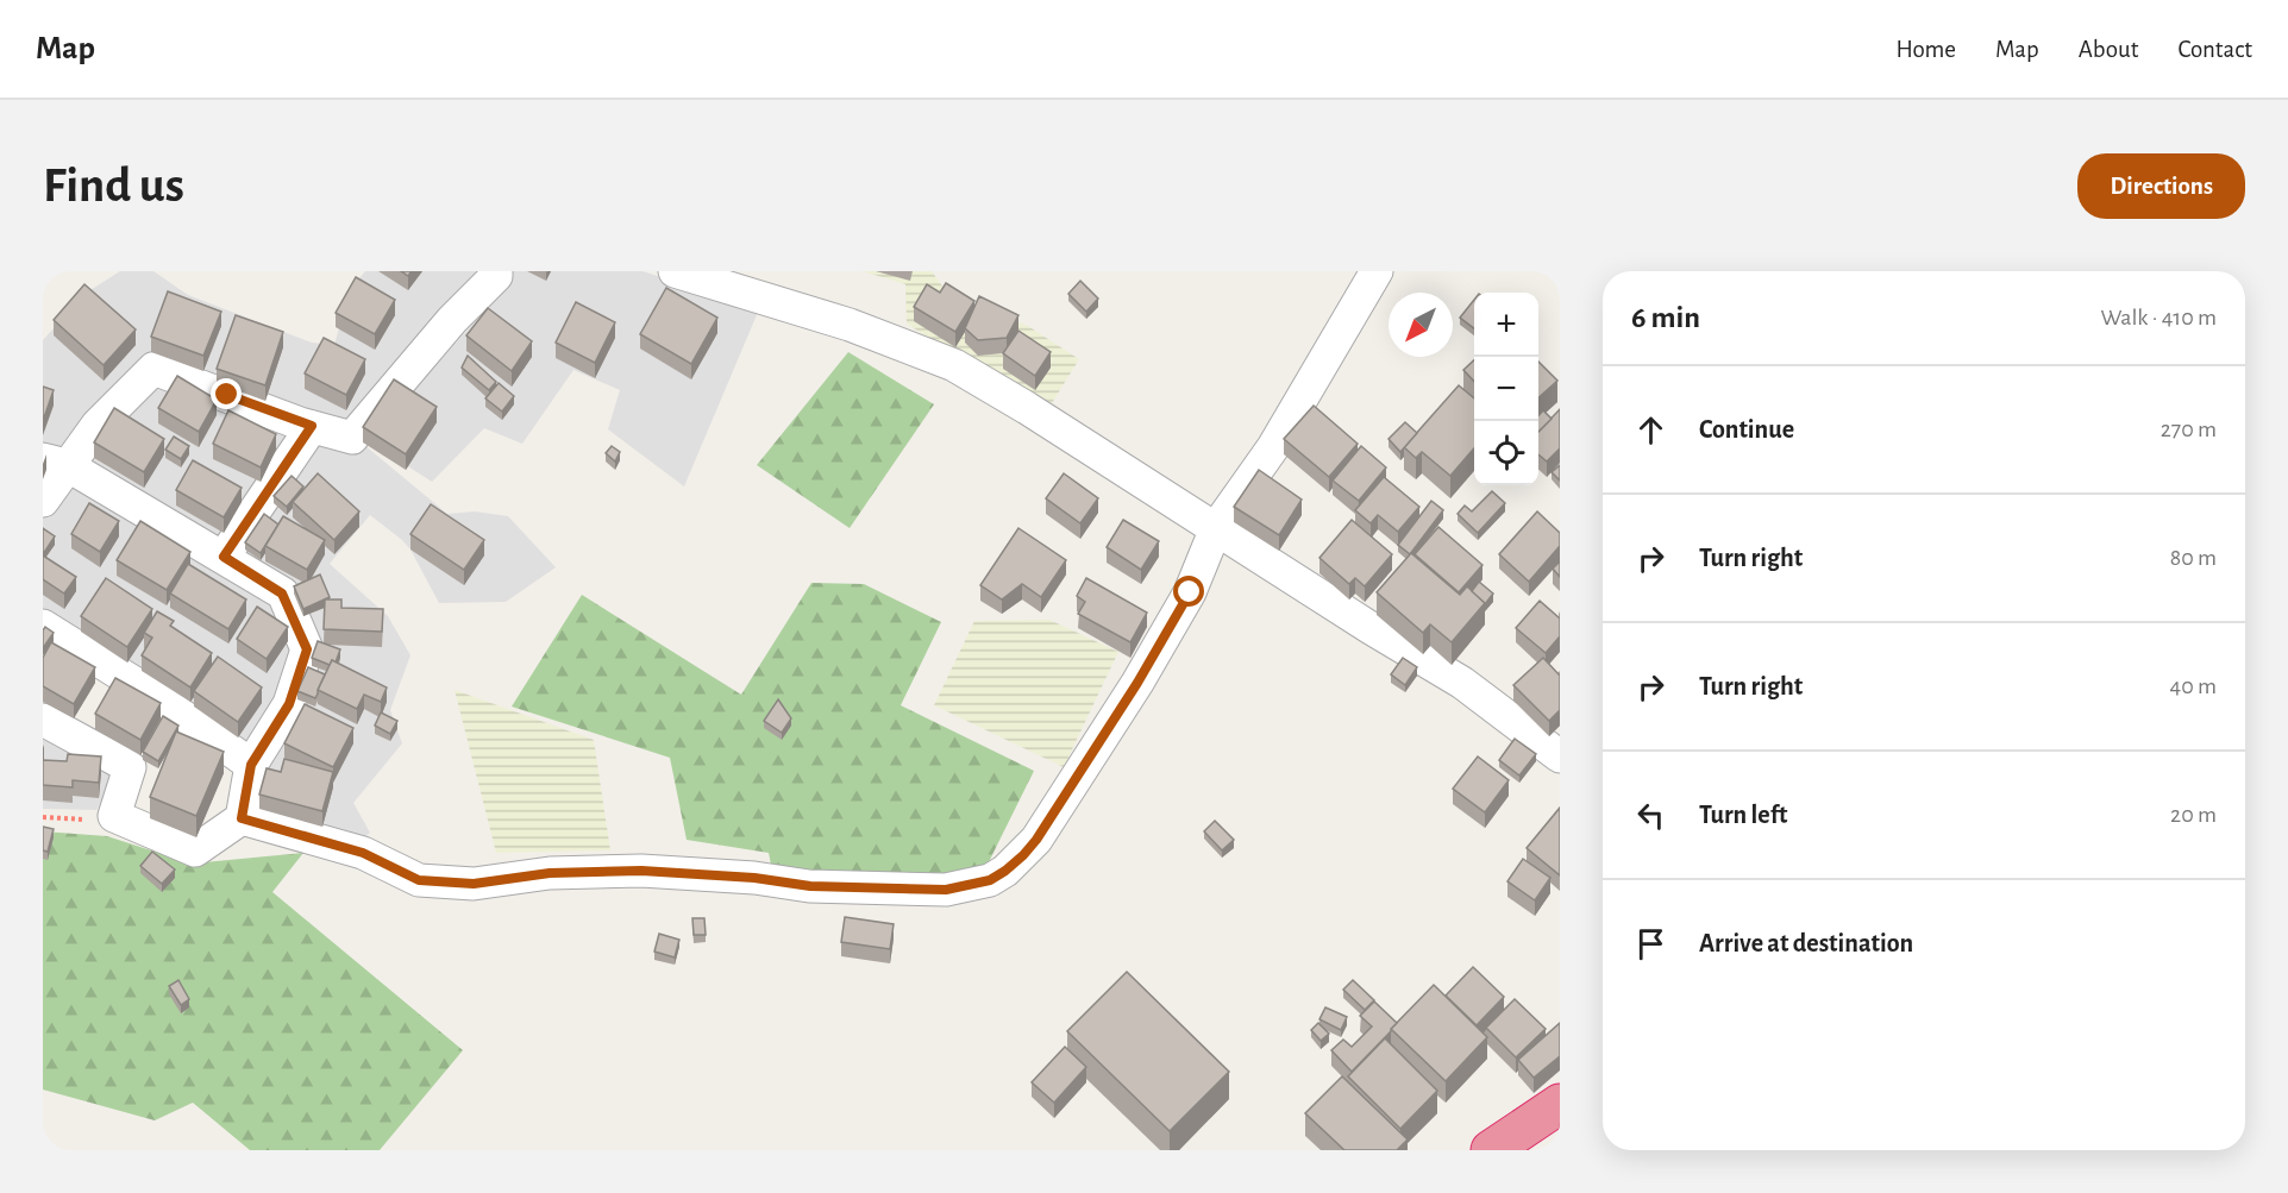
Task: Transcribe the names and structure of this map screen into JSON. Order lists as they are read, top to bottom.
{
  "north": "bottom left",
  "page": {
    "header": "Map",
    "nav": [
      "Home",
      "Map",
      "About",
      "Contact"
    ],
    "buttons": "Directions",
    "title": "Find us",
    "heading": ["6 min", "Walk · 410 m"],
    "map_buttons": ["+", "−"],
    "list": [
      ["Continue", "270 m"],
      ["Turn right", "80 m"],
      ["Turn right", "40 m"],
      ["Turn left", "20 m"],
      "Arrive at destination"
    ]
  }
}
